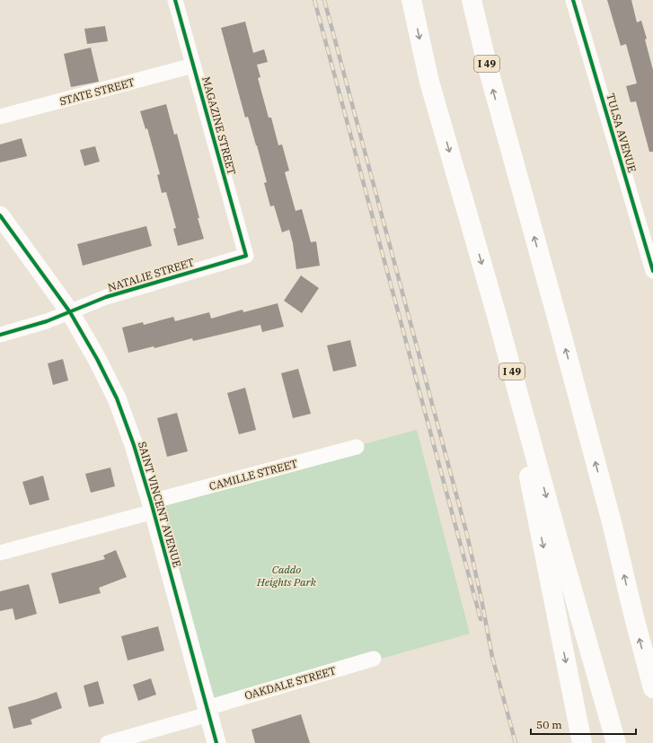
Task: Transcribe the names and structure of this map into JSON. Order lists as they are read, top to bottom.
{
  "streets": {
    "highway": ["I 49"],
    "street": [
      "STATE STREET",
      "MAGAZINE STREET",
      "TULSA AVENUE",
      "NATALIE STREET",
      "CAMILLE STREET",
      "SAINT VINCENT AVENUE",
      "OAKDALE STREET"
    ]
  },
  "crossings": [
    ["STATE STREET", "MAGAZINE STREET"],
    ["MAGAZINE STREET", "NATALIE STREET"],
    ["NATALIE STREET", "SAINT VINCENT AVENUE"],
    ["CAMILLE STREET", "SAINT VINCENT AVENUE"],
    ["SAINT VINCENT AVENUE", "OAKDALE STREET"]
  ],
  "parks": ["Caddo Heights Park"],
  "scale_bar": "50 m"
}
